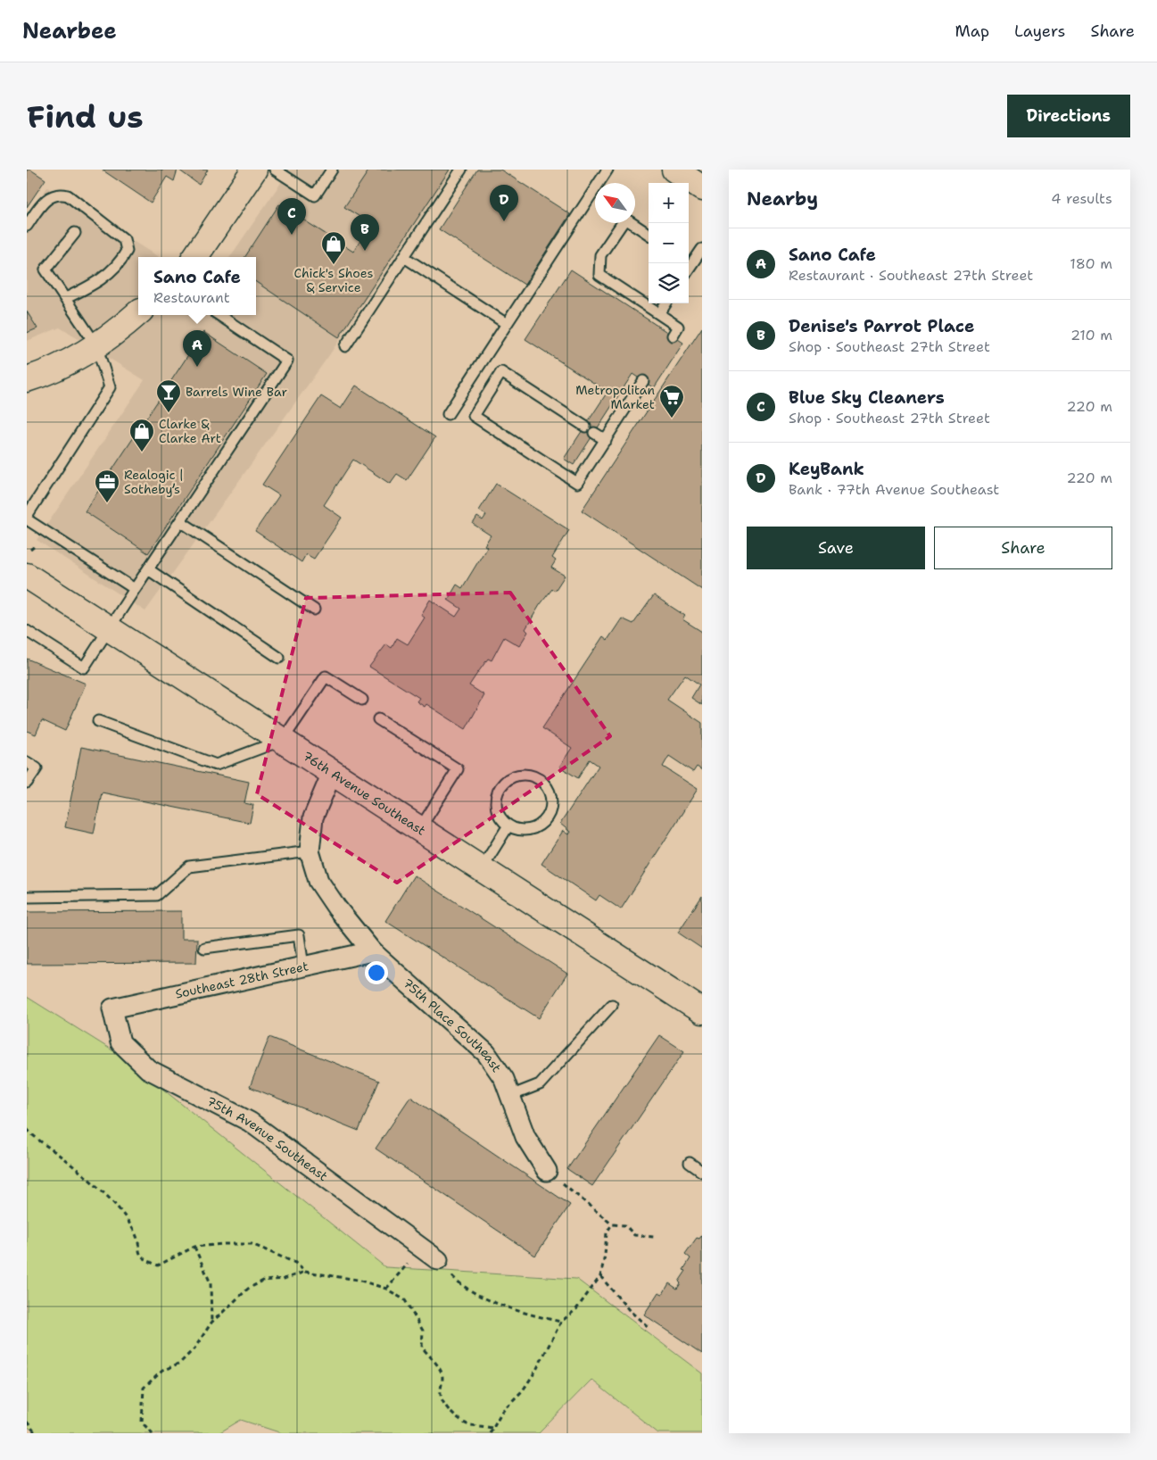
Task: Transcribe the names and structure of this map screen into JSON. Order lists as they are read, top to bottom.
{
  "streets": {
    "street": [
      "76th Avenue Southeast",
      "Southeast 28th Street",
      "75th Place Southeast",
      "75th Avenue Southeast"
    ]
  },
  "crossings": [
    ["Southeast 28th Street", "75th Place Southeast"],
    ["Southeast 28th Street", "75th Avenue Southeast"]
  ],
  "places": {
    "shop": ["Chick's Shoes & Service", "Clarke & Clarke Art"],
    "bar": ["Barrels Wine Bar"],
    "supermarket": ["Metropolitan Market"],
    "office": ["Realogic | Sotheby’s"]
  },
  "north": "top left",
  "page": {
    "header": "Nearbee",
    "nav": ["Map", "Layers", "Share"],
    "buttons": [
      "Directions",
      ["Save", "Share"]
    ],
    "title": "Find us",
    "heading": ["Nearby", "4 results"],
    "map_buttons": ["+", "−"],
    "pins": [
      "D",
      "C",
      "B",
      "A"
    ],
    "list": [
      {
        "mark": "A",
        "name": "Sano Cafe",
        "note": "Restaurant · Southeast 27th Street",
        "value": "180 m"
      },
      {
        "mark": "B",
        "name": "Denise's Parrot Place",
        "note": "Shop · Southeast 27th Street",
        "value": "210 m"
      },
      {
        "mark": "C",
        "name": "Blue Sky Cleaners",
        "note": "Shop · Southeast 27th Street",
        "value": "220 m"
      },
      {
        "mark": "D",
        "name": "KeyBank",
        "note": "Bank · 77th Avenue Southeast",
        "value": "220 m"
      }
    ],
    "popup": ["Sano Cafe", "Restaurant"]
  }
}
